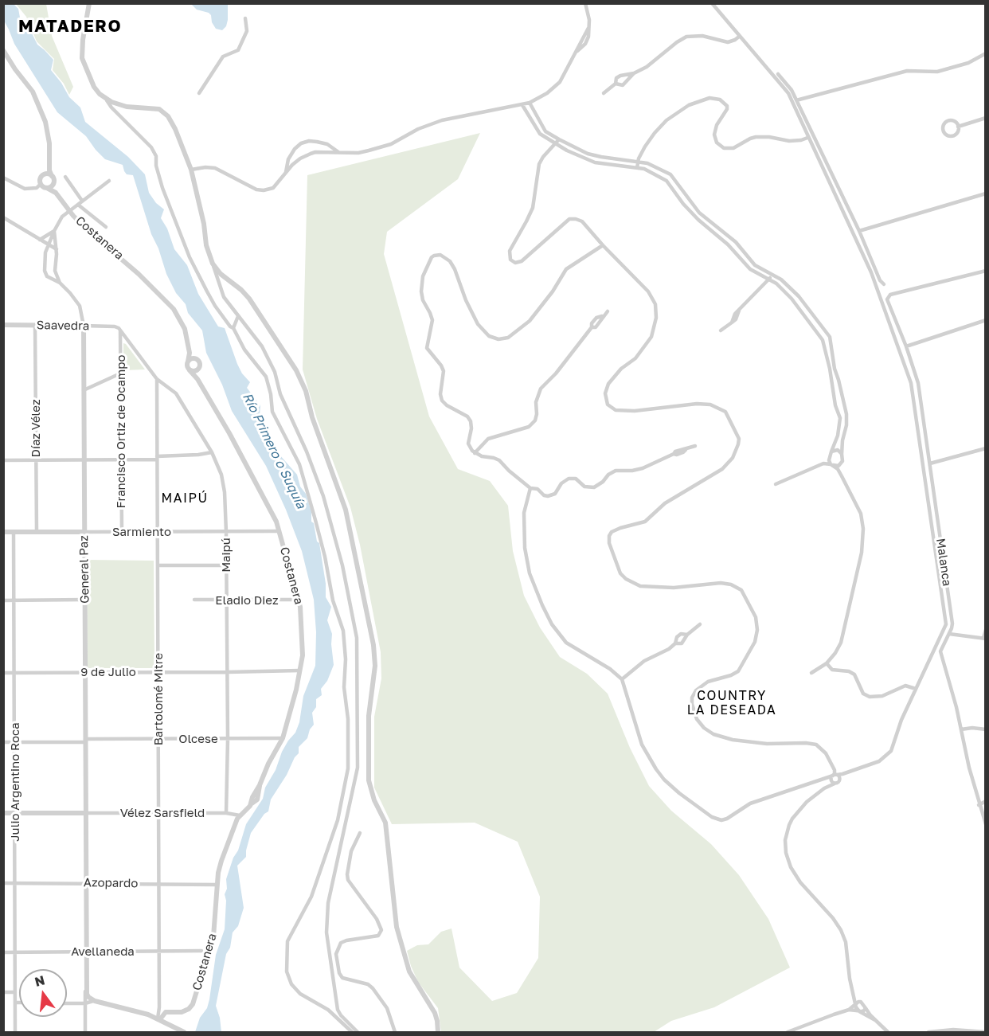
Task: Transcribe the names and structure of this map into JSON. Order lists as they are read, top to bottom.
{
  "streets": {
    "street": [
      "Costanera",
      "Saavedra",
      "Díaz Vélez",
      "Francisco Ortiz de Ocampo",
      "Sarmiento",
      "Maipú",
      "Malanca",
      "General Paz",
      "Eladio Diez",
      "9 de Julio",
      "Bartolomé Mitre",
      "Olcese",
      "Julio Argentino Roca",
      "Vélez Sarsfield",
      "Azopardo",
      "Avellaneda"
    ]
  },
  "crossings": [
    ["Costanera", "Sarmiento"],
    ["Costanera", "Eladio Diez"],
    ["Costanera", "9 de Julio"],
    ["Costanera", "Bartolomé Mitre"],
    ["Costanera", "Olcese"],
    ["Costanera", "Vélez Sarsfield"],
    ["Costanera", "Azopardo"],
    ["Saavedra", "Díaz Vélez"],
    ["Saavedra", "Francisco Ortiz de Ocampo"],
    ["Saavedra", "Maipú"],
    ["Saavedra", "General Paz"],
    ["Díaz Vélez", "Sarmiento"],
    ["Francisco Ortiz de Ocampo", "Sarmiento"],
    ["Francisco Ortiz de Ocampo", "Maipú"],
    ["Sarmiento", "Maipú"],
    ["Sarmiento", "General Paz"],
    ["Sarmiento", "Bartolomé Mitre"],
    ["Sarmiento", "Julio Argentino Roca"],
    ["Maipú", "Eladio Diez"],
    ["Maipú", "9 de Julio"],
    ["Maipú", "Bartolomé Mitre"],
    ["Maipú", "Olcese"],
    ["Maipú", "Vélez Sarsfield"],
    ["General Paz", "9 de Julio"],
    ["General Paz", "Olcese"],
    ["General Paz", "Vélez Sarsfield"],
    ["General Paz", "Azopardo"],
    ["General Paz", "Avellaneda"],
    ["9 de Julio", "Bartolomé Mitre"],
    ["9 de Julio", "Julio Argentino Roca"],
    ["Bartolomé Mitre", "Olcese"],
    ["Bartolomé Mitre", "Vélez Sarsfield"],
    ["Bartolomé Mitre", "Azopardo"],
    ["Bartolomé Mitre", "Avellaneda"],
    ["Olcese", "Julio Argentino Roca"],
    ["Julio Argentino Roca", "Azopardo"],
    ["Julio Argentino Roca", "Avellaneda"]
  ],
  "districts": ["MATADERO", "MAIPÚ", "COUNTRY LA DESEADA"],
  "water": ["Río Primero o Suquía"],
  "north": "top"
}
